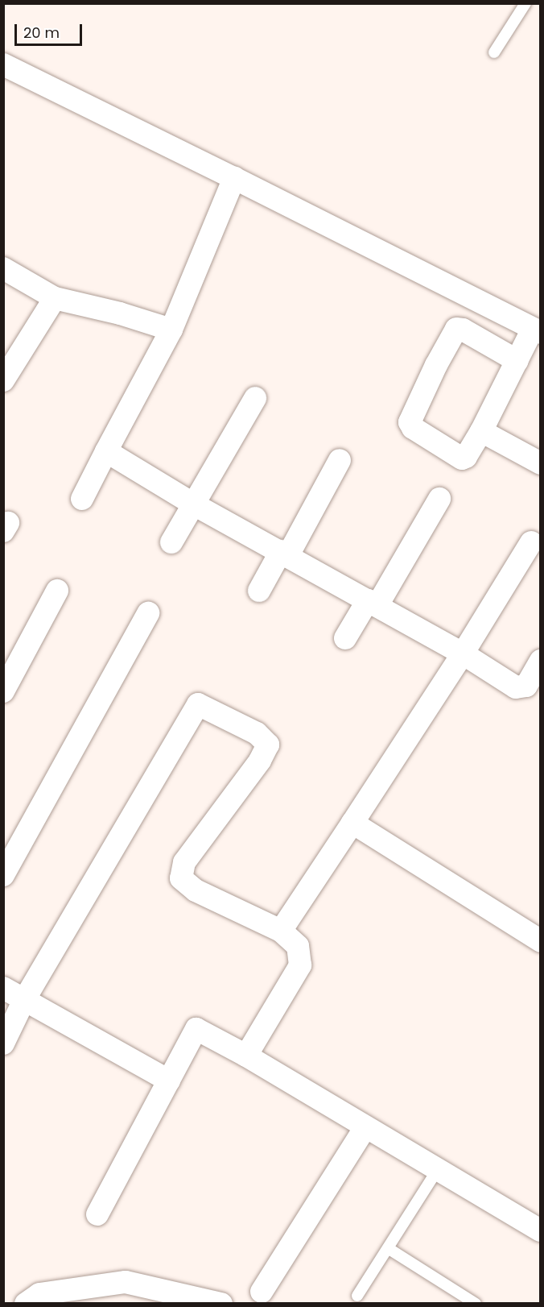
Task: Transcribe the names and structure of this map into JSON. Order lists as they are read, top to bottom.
{
  "scale_bar": "20 m"
}
